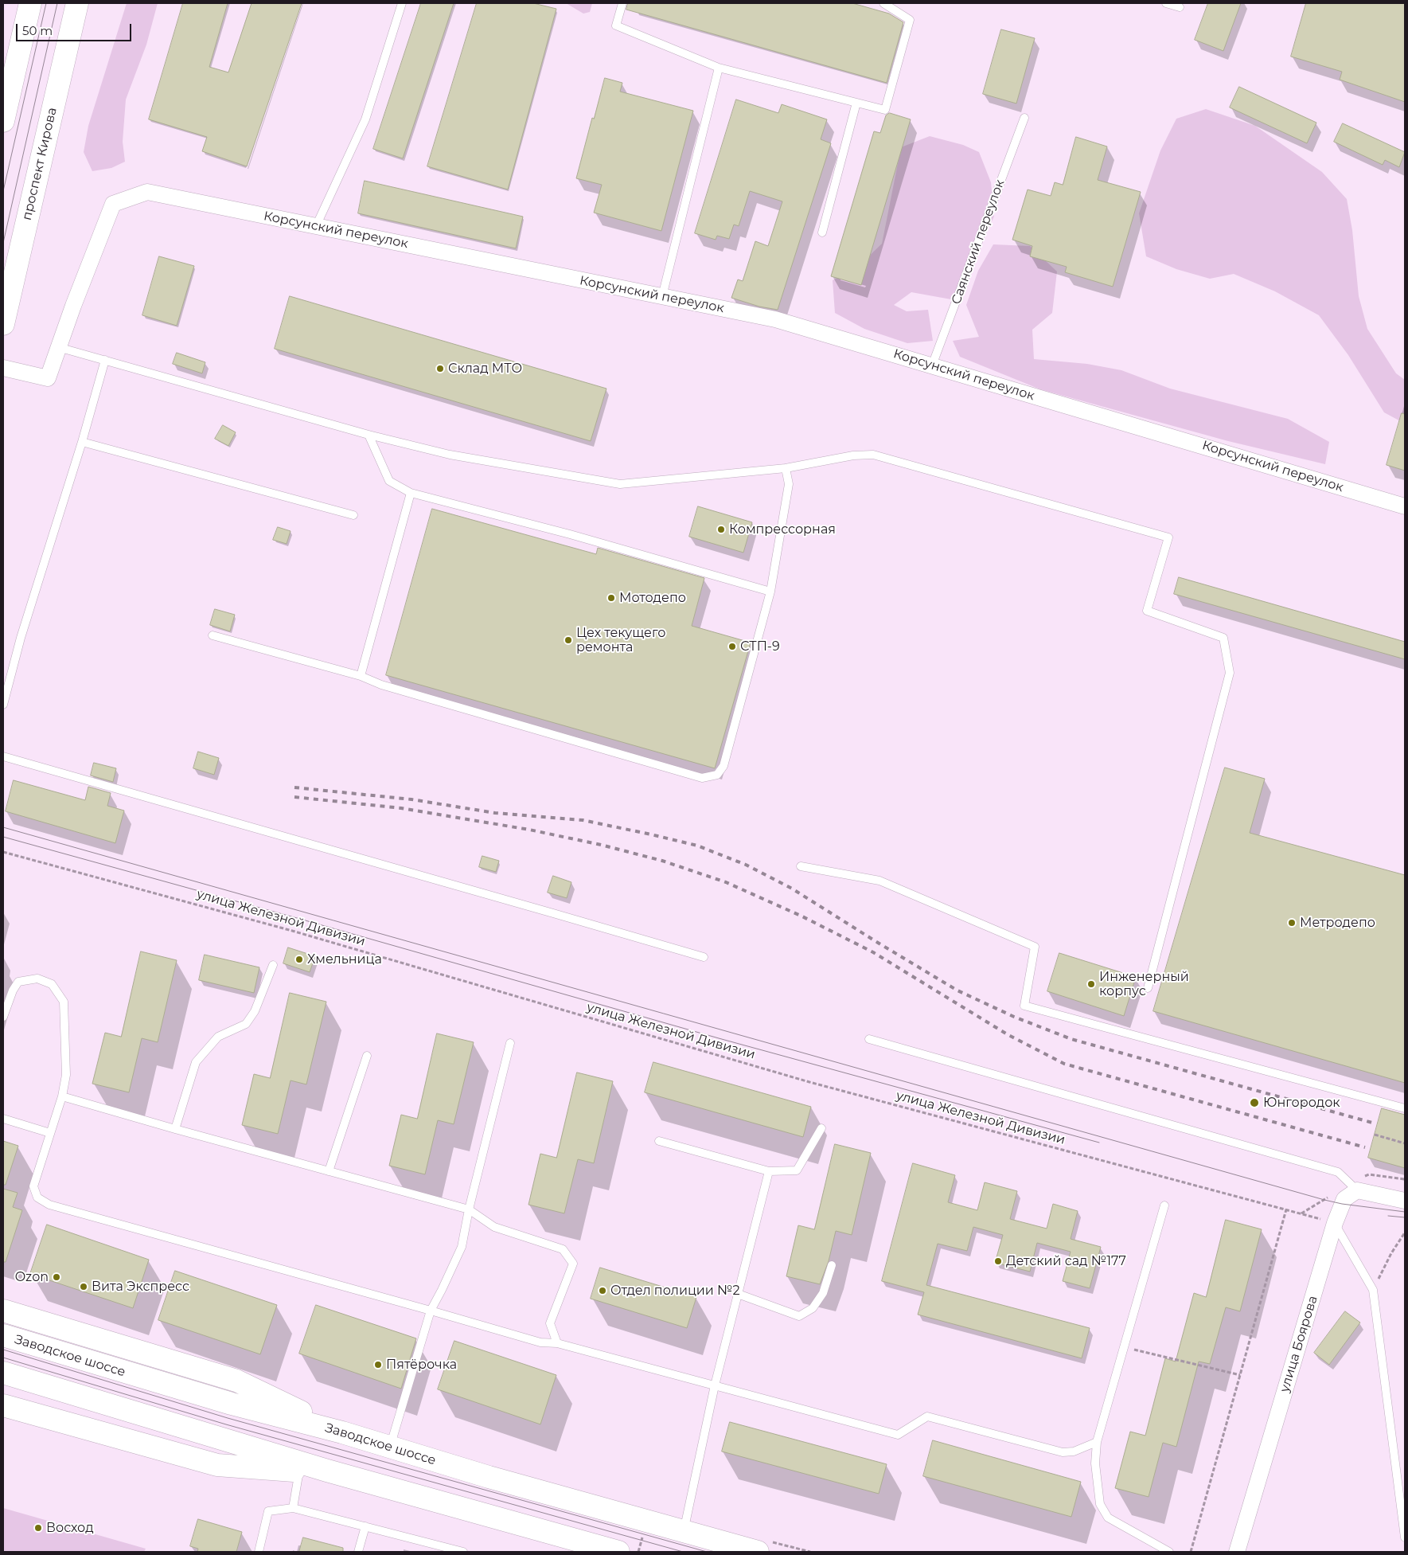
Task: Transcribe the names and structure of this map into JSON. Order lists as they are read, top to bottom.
{
  "streets": {
    "main road": ["проспект Кирова", "Заводское шоссе"],
    "street": ["Корсунский переулок", "улица Боярова"],
    "lane": ["Саянский переулок"],
    "path": ["улица Железной Дивизии"]
  },
  "crossings": [
    ["Корсунский переулок", "Саянский переулок"],
    ["улица Железной Дивизии", "улица Боярова"]
  ],
  "places": [
    "Склад МТО",
    "Компрессорная",
    "Мотодепо",
    "Цех текущего ремонта",
    "СТП-9",
    "Метродепо",
    "Хмельница",
    "Инженерный корпус",
    "Юнгородок",
    "Детский сад №177",
    "Ozon",
    "Вита Экспресс",
    "Отдел полиции №2",
    "Пятёрочка",
    "Восход"
  ],
  "scale_bar": "50 m"
}
